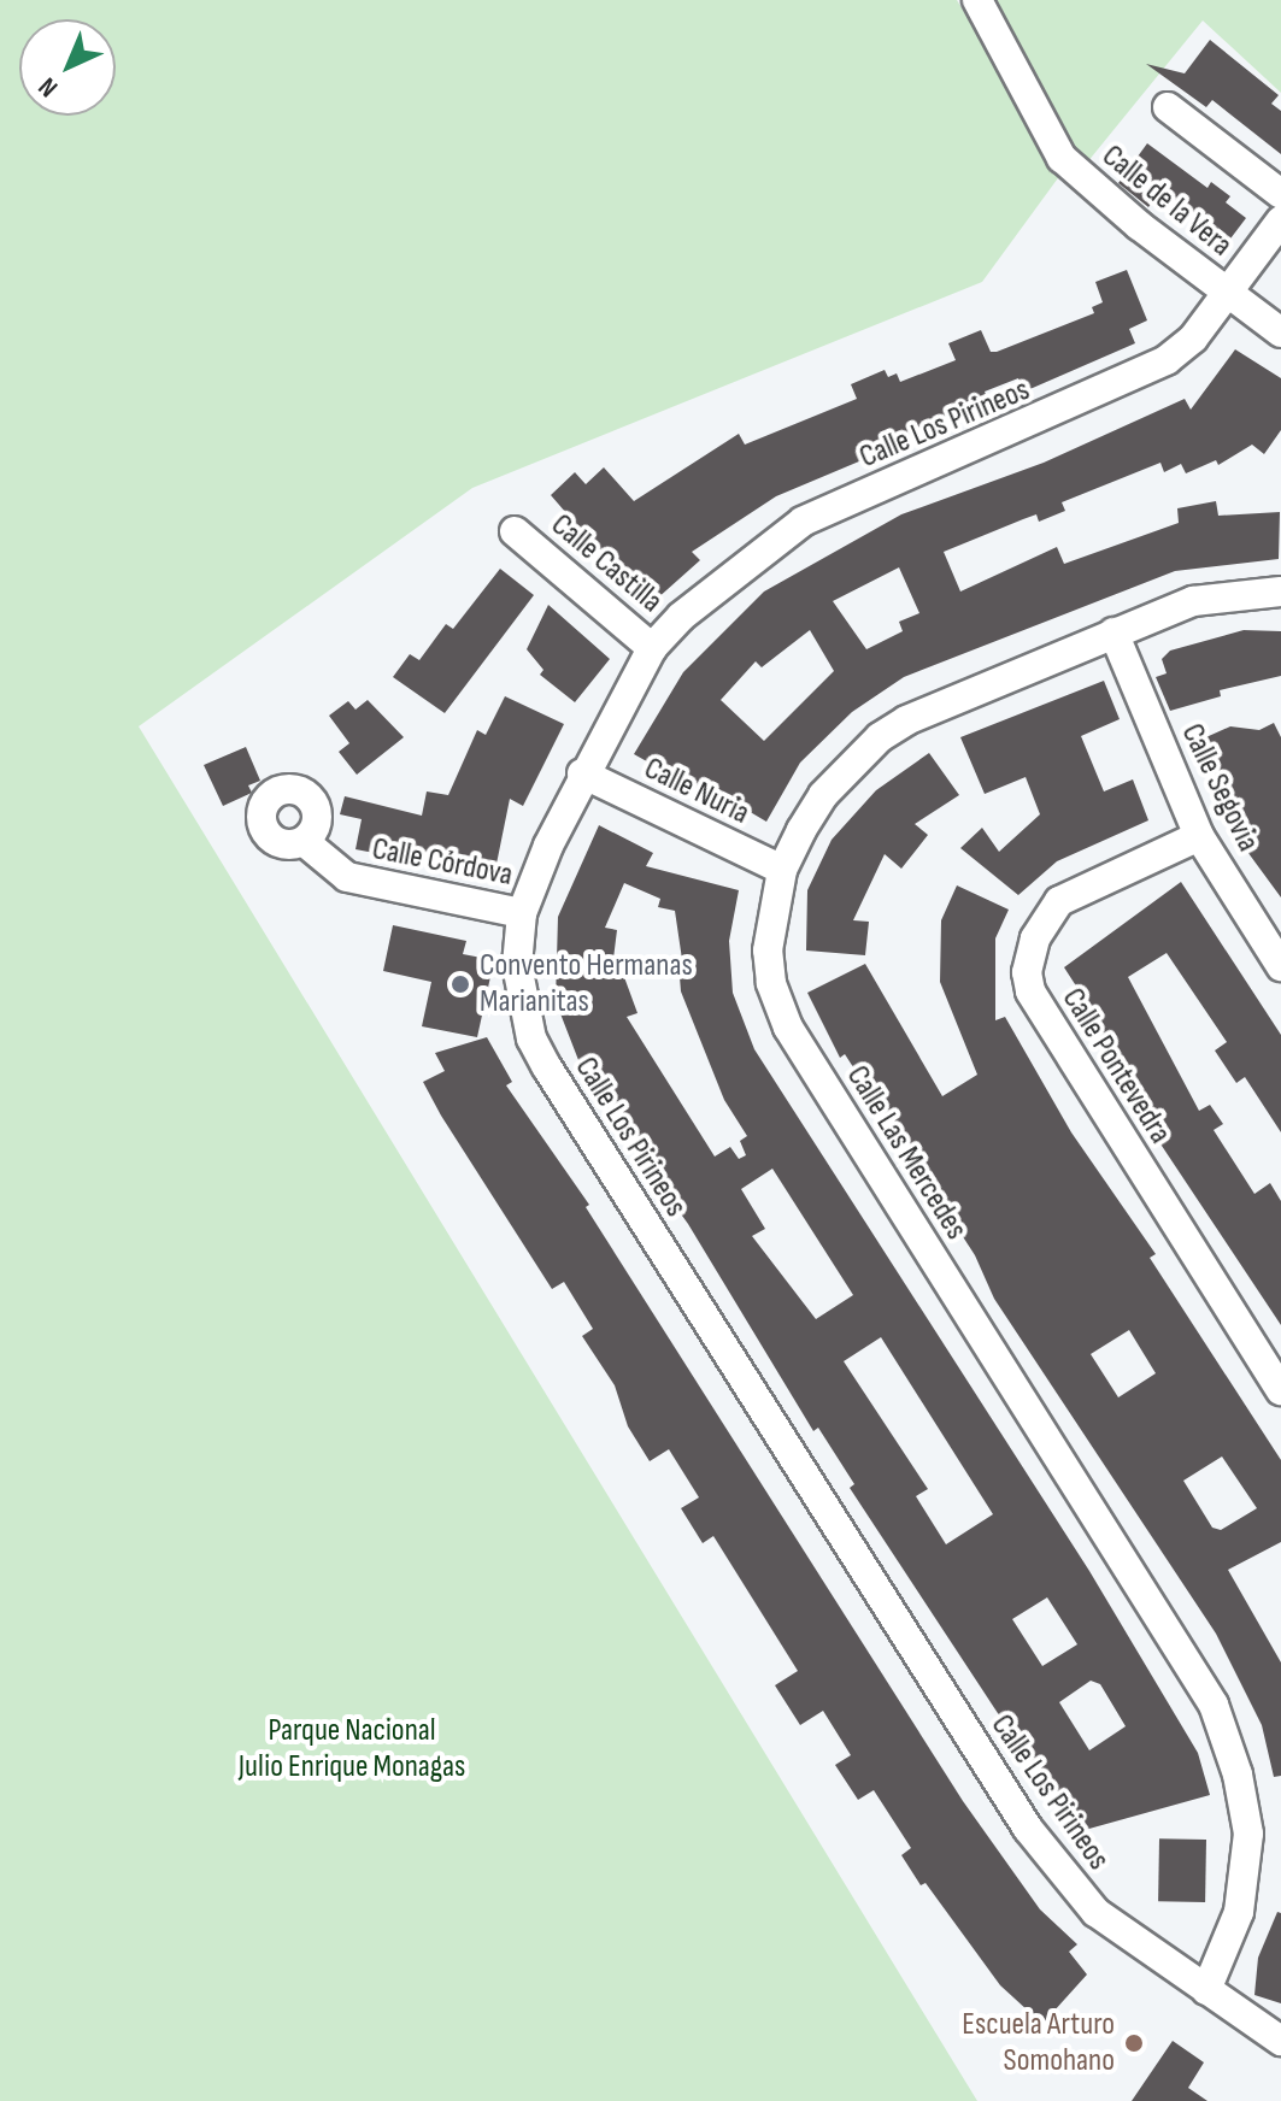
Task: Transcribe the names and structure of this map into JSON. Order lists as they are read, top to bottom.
{
  "streets": {
    "street": [
      "Calle de la Vera",
      "Calle Los Pirineos",
      "Calle Castilla",
      "Calle Segovia",
      "Calle Nuria",
      "Calle Córdova",
      "Calle Pontevedra",
      "Calle Las Mercedes"
    ]
  },
  "crossings": [
    ["Calle de la Vera", "Calle Los Pirineos"],
    ["Calle Los Pirineos", "Calle Castilla"],
    ["Calle Los Pirineos", "Calle Nuria"],
    ["Calle Los Pirineos", "Calle Córdova"],
    ["Calle Los Pirineos", "Calle Las Mercedes"],
    ["Calle Segovia", "Calle Pontevedra"],
    ["Calle Segovia", "Calle Las Mercedes"],
    ["Calle Nuria", "Calle Las Mercedes"]
  ],
  "parks": ["Parque Nacional Julio Enrique Monagas"],
  "places": ["Convento Hermanas Marianitas", "Escuela Arturo Somohano"],
  "north": "bottom left"
}
